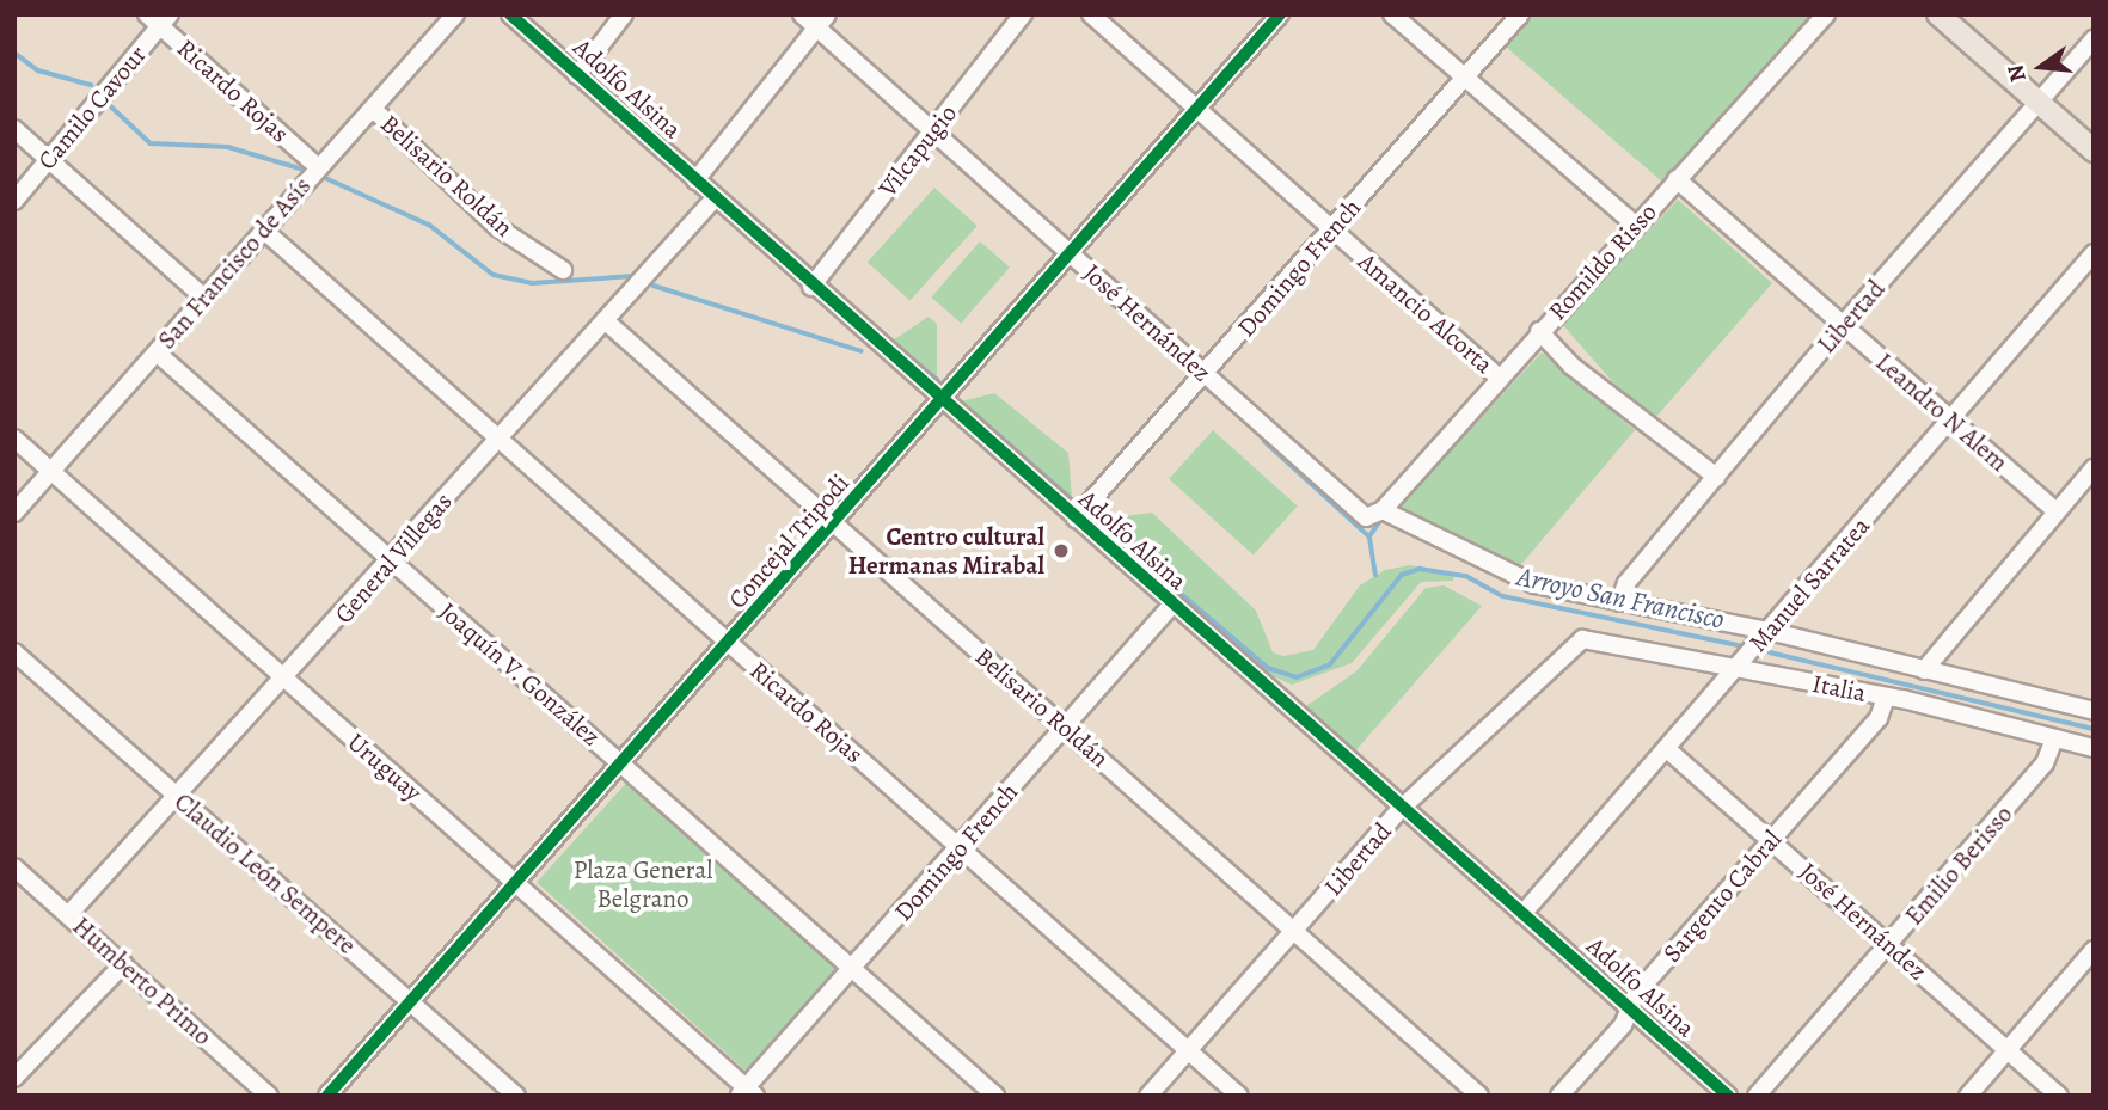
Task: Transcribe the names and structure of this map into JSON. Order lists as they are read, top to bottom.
{
  "streets": {
    "street": [
      "Adolfo Alsina",
      "Ricardo Rojas",
      "Camilo Cavour",
      "Vilcapugio",
      "Belisario Roldán",
      "Romildo Risso",
      "San Francisco de Asís",
      "Domingo French",
      "Amancio Alcorta",
      "Libertad",
      "José Hernández",
      "Leandro N Alem",
      "Concejal Tripodi",
      "General Villegas",
      "Manuel Sarratea",
      "Joaquín V. González",
      "Italia",
      "Uruguay",
      "Emilio Berisso",
      "Claudio León Sempere",
      "Sargento Cabral",
      "Humberto Primo"
    ]
  },
  "crossings": [
    ["Adolfo Alsina", "Vilcapugio"],
    ["Adolfo Alsina", "Domingo French"],
    ["Adolfo Alsina", "Libertad"],
    ["Adolfo Alsina", "Concejal Tripodi"],
    ["Adolfo Alsina", "General Villegas"],
    ["Adolfo Alsina", "Manuel Sarratea"],
    ["Adolfo Alsina", "Sargento Cabral"],
    ["Ricardo Rojas", "Camilo Cavour"],
    ["Ricardo Rojas", "San Francisco de Asís"],
    ["Ricardo Rojas", "Domingo French"],
    ["Ricardo Rojas", "Libertad"],
    ["Ricardo Rojas", "Concejal Tripodi"],
    ["Ricardo Rojas", "General Villegas"],
    ["Vilcapugio", "José Hernández"],
    ["Belisario Roldán", "San Francisco de Asís"],
    ["Belisario Roldán", "Domingo French"],
    ["Belisario Roldán", "Libertad"],
    ["Belisario Roldán", "Concejal Tripodi"],
    ["Belisario Roldán", "General Villegas"],
    ["Romildo Risso", "Amancio Alcorta"],
    ["Romildo Risso", "José Hernández"],
    ["Romildo Risso", "Leandro N Alem"],
    ["Romildo Risso", "Italia"],
    ["San Francisco de Asís", "Joaquín V. González"],
    ["San Francisco de Asís", "Uruguay"],
    ["Domingo French", "Amancio Alcorta"],
    ["Domingo French", "José Hernández"],
    ["Domingo French", "Joaquín V. González"],
    ["Domingo French", "Uruguay"],
    ["Amancio Alcorta", "Concejal Tripodi"],
    ["Libertad", "Leandro N Alem"],
    ["Libertad", "Italia"],
    ["José Hernández", "Concejal Tripodi"],
    ["José Hernández", "Manuel Sarratea"],
    ["José Hernández", "Italia"],
    ["José Hernández", "Emilio Berisso"],
    ["José Hernández", "Sargento Cabral"],
    ["Leandro N Alem", "Manuel Sarratea"],
    ["Concejal Tripodi", "Joaquín V. González"],
    ["Concejal Tripodi", "Uruguay"],
    ["Concejal Tripodi", "Claudio León Sempere"],
    ["General Villegas", "Joaquín V. González"],
    ["General Villegas", "Uruguay"],
    ["General Villegas", "Claudio León Sempere"],
    ["General Villegas", "Humberto Primo"],
    ["Manuel Sarratea", "Italia"],
    ["Italia", "Emilio Berisso"],
    ["Italia", "Sargento Cabral"]
  ],
  "water": ["Arroyo San Francisco"],
  "parks": ["Plaza General Belgrano"],
  "places": ["Centro cultural Hermanas Mirabal"],
  "north": "left"
}
